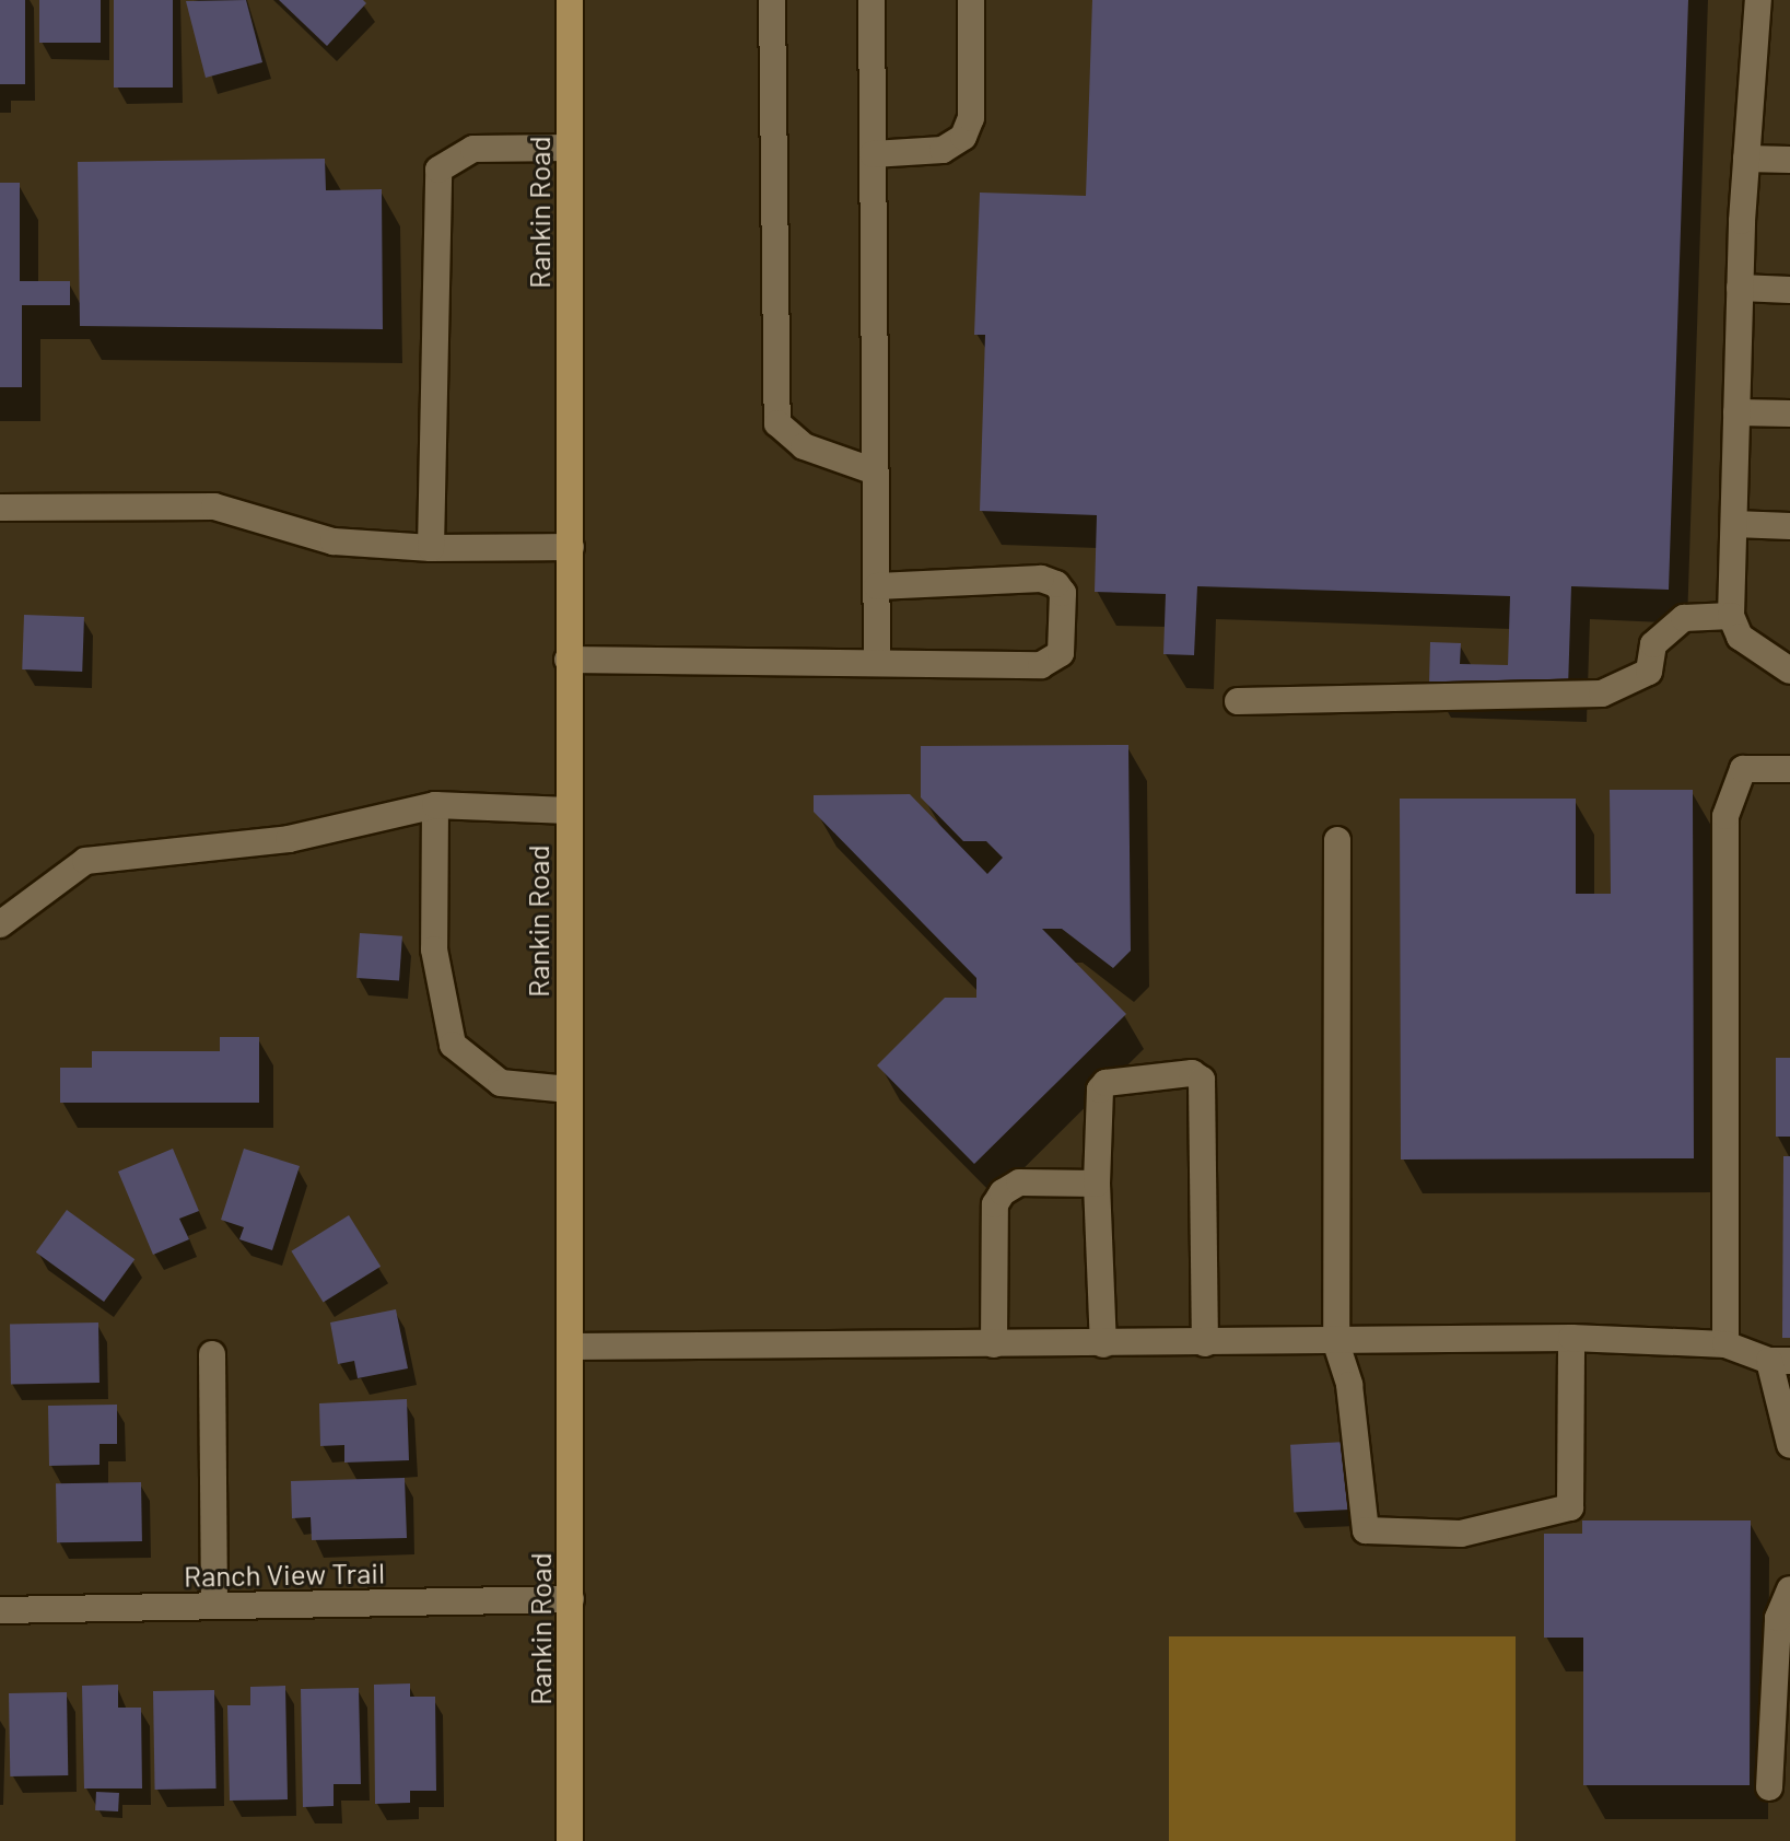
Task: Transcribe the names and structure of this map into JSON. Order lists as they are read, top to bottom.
{
  "streets": {
    "main road": ["Rankin Road"],
    "street": ["Ranch View Trail"]
  },
  "crossings": [
    ["Rankin Road", "Ranch View Trail"]
  ]
}
